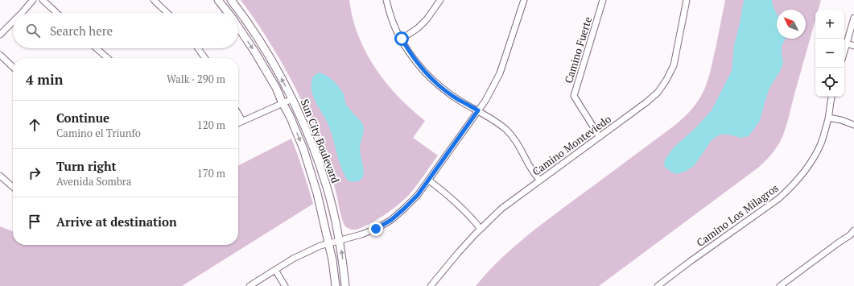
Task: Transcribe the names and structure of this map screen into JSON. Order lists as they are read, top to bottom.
{
  "streets": {
    "street": [
      "Camino Fuerte",
      "Sun City Boulevard",
      "Camino Monteviedo",
      "Camino Los Milagros"
    ]
  },
  "crossings": [
    ["Camino Fuerte", "Camino Monteviedo"]
  ],
  "north": "top left",
  "page": {
    "map_buttons": ["+", "−"],
    "search": "Search here",
    "heading": ["4 min", "Walk · 290 m"],
    "list": [
      ["Continue", "Camino el Triunfo", "120 m"],
      ["Turn right", "Avenida Sombra", "170 m"],
      "Arrive at destination"
    ]
  }
}
